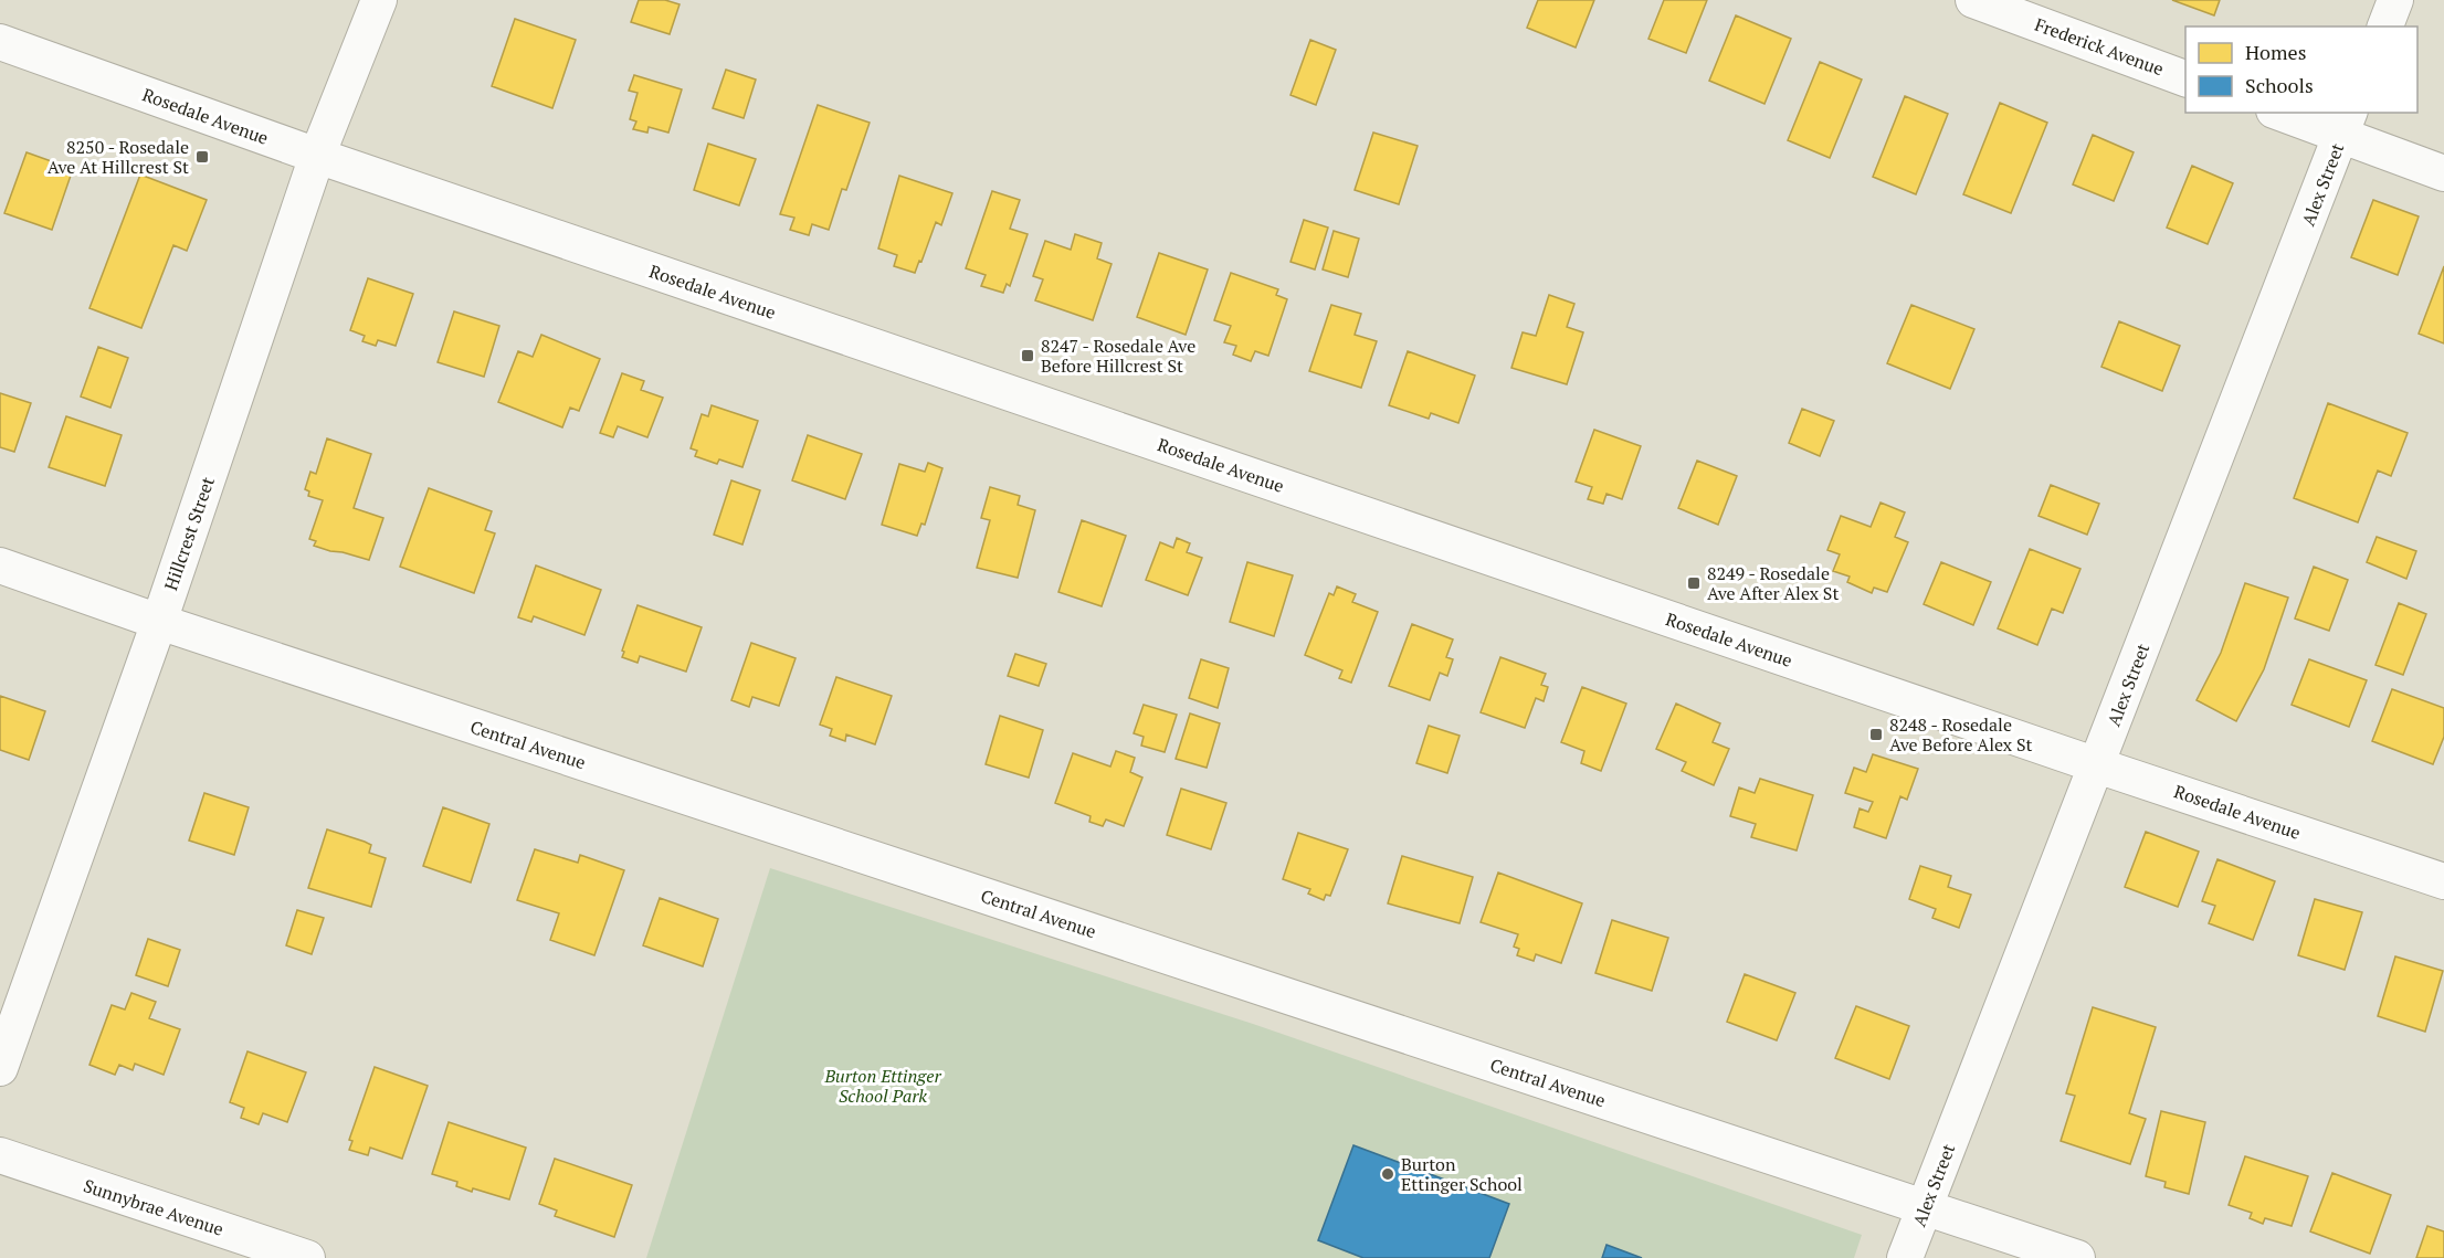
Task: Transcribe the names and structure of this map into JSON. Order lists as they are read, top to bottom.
{
  "streets": {
    "street": [
      "Frederick Avenue",
      "Rosedale Avenue",
      "Alex Street",
      "Hillcrest Street",
      "Central Avenue",
      "Sunnybrae Avenue"
    ]
  },
  "crossings": [
    ["Rosedale Avenue", "Alex Street"],
    ["Rosedale Avenue", "Hillcrest Street"],
    ["Alex Street", "Central Avenue"],
    ["Hillcrest Street", "Central Avenue"]
  ],
  "parks": ["Burton Ettinger School Park"],
  "places": {
    "transit": [
      "8250 - Rosedale Ave At Hillcrest St",
      "8247 - Rosedale Ave Before Hillcrest St",
      "8249 - Rosedale Ave After Alex St",
      "8248 - Rosedale Ave Before Alex St"
    ],
    "other": ["Burton Ettinger School"]
  },
  "legend": ["Homes", "Schools"]
}
